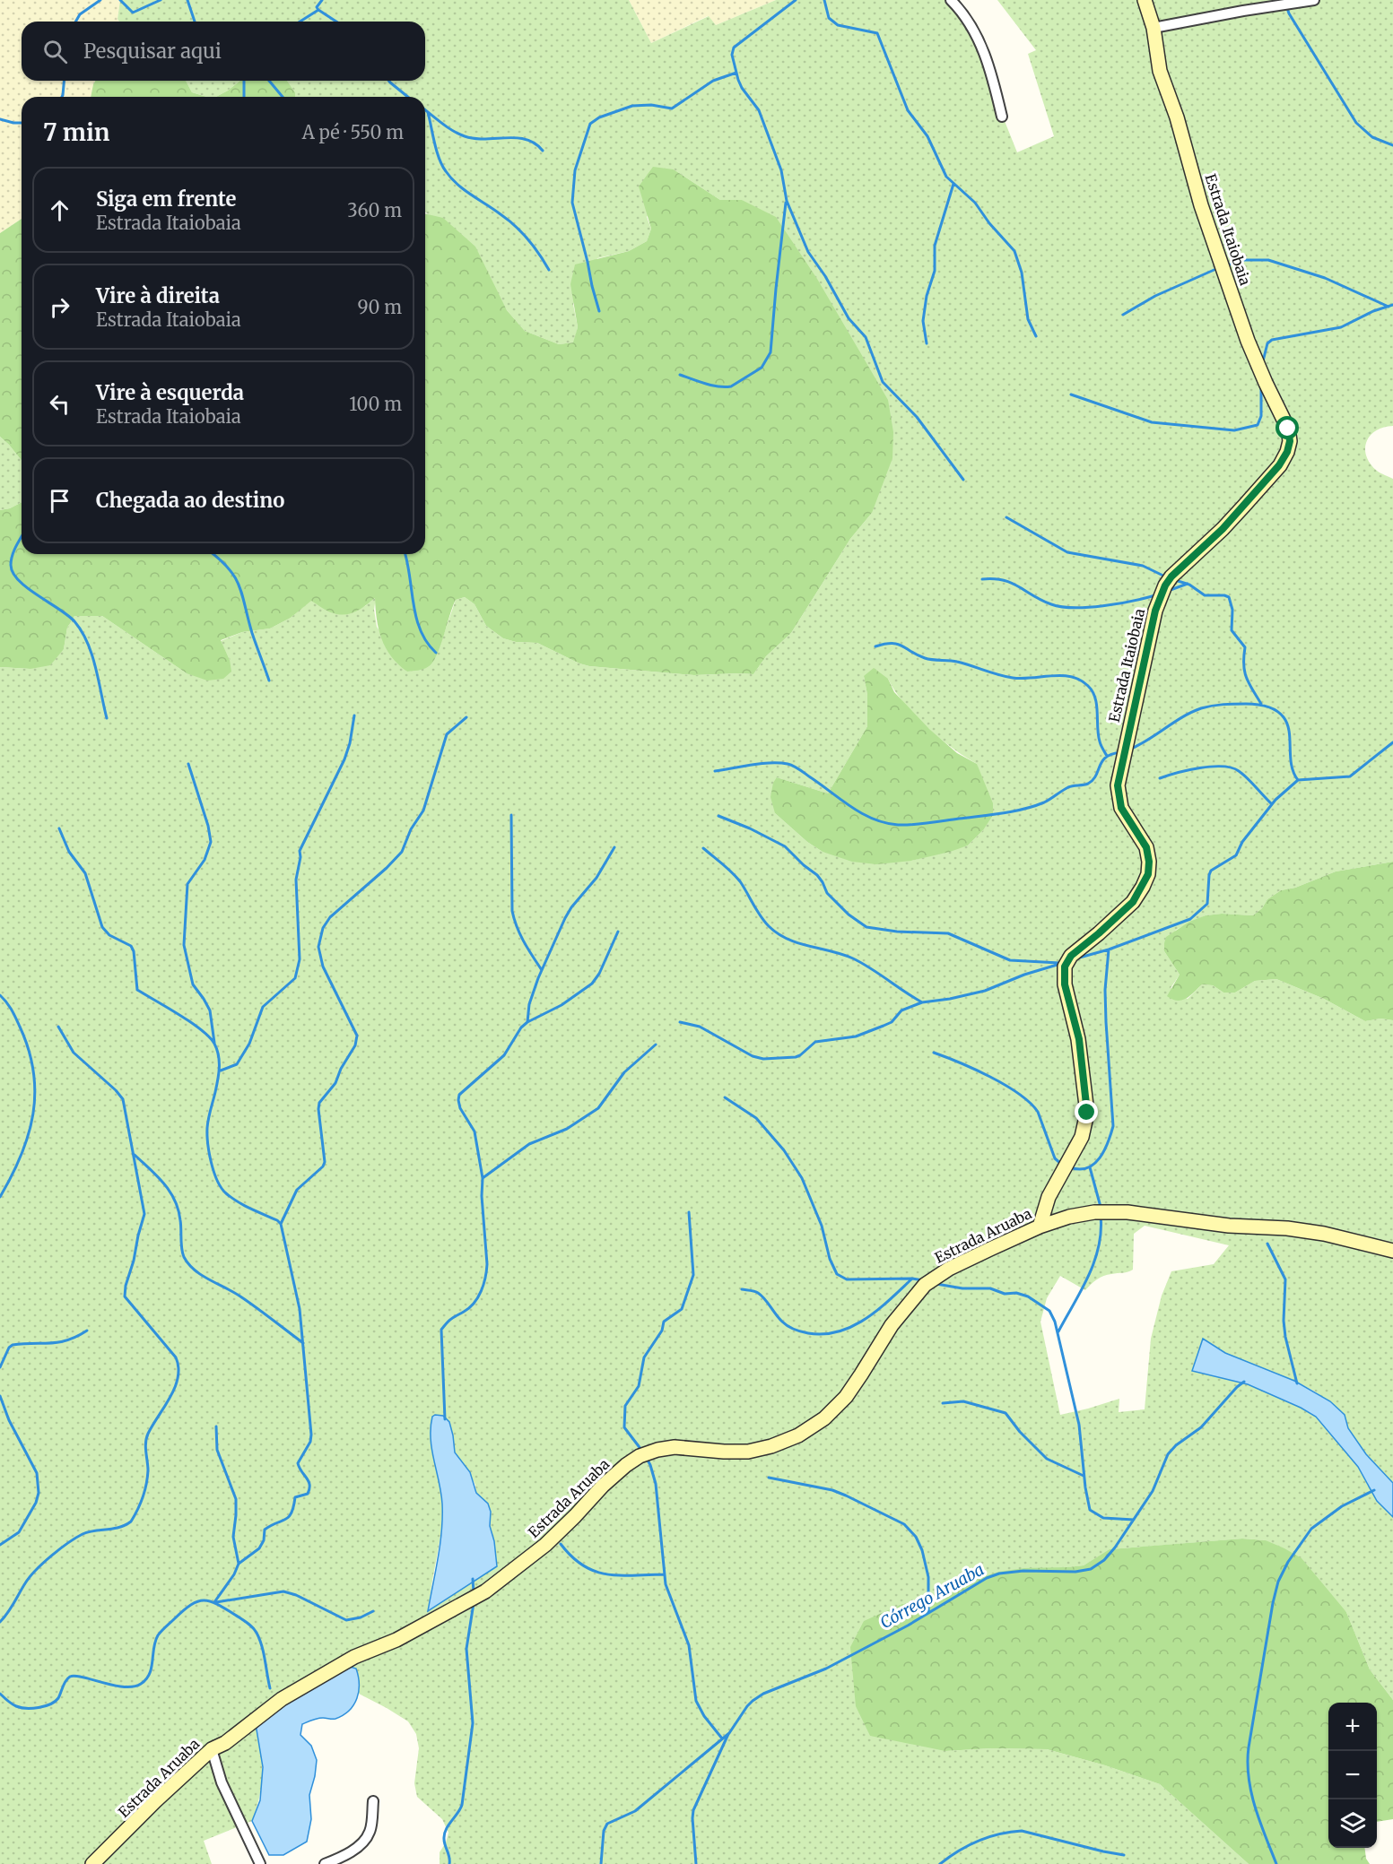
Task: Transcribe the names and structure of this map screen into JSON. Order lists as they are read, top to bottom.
{
  "streets": {
    "street": ["Estrada Itaiobaia", "Estrada Aruaba"]
  },
  "crossings": [
    ["Estrada Itaiobaia", "Estrada Aruaba"]
  ],
  "water": ["Córrego Aruaba"],
  "page": {
    "search": "Pesquisar aqui",
    "heading": ["7 min", "A pé · 550 m"],
    "list": [
      ["Siga em frente", "Estrada Itaiobaia", "360 m"],
      ["Vire à direita", "Estrada Itaiobaia", "90 m"],
      ["Vire à esquerda", "Estrada Itaiobaia", "100 m"],
      "Chegada ao destino"
    ],
    "map_buttons": ["+", "−"]
  }
}
